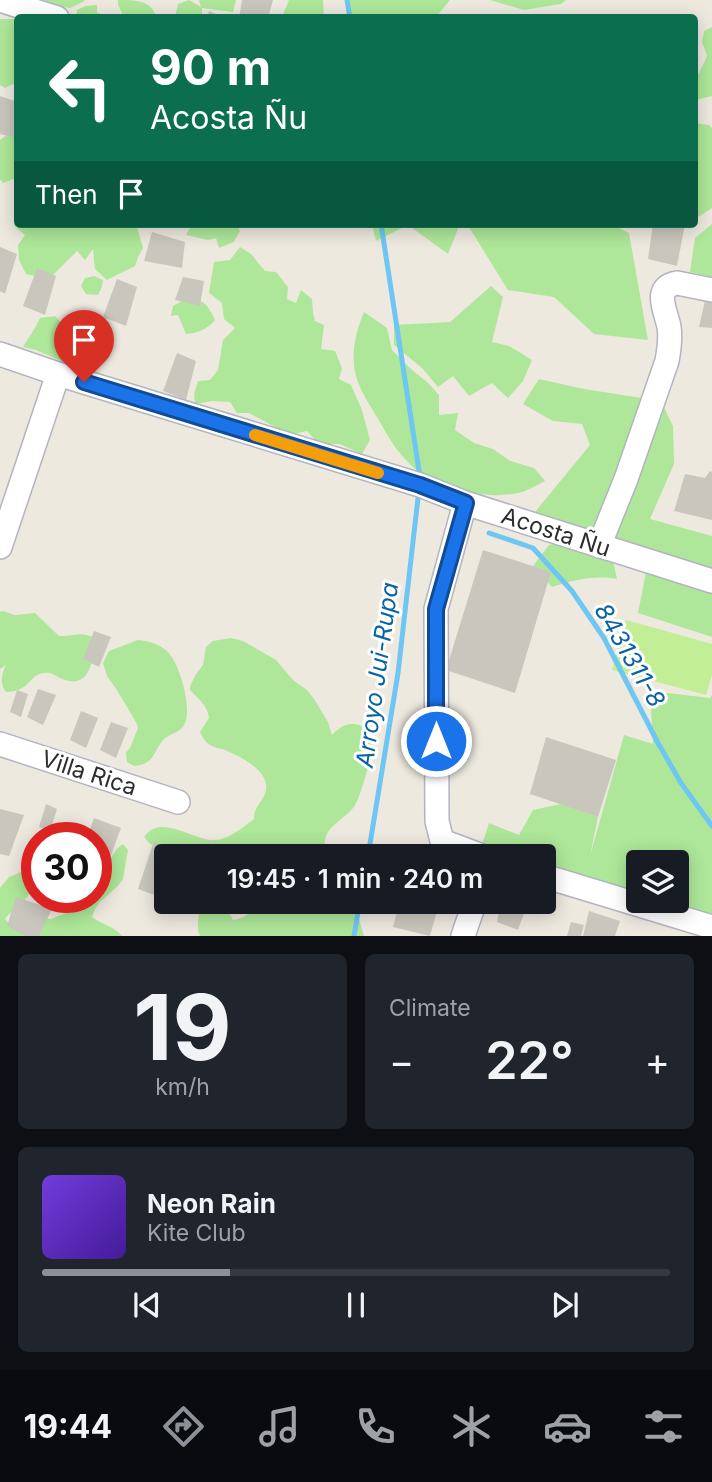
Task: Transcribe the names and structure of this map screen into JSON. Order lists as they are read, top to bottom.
{
  "streets": {
    "street": ["Acosta Ñu", "Villa Rica"]
  },
  "water": ["8431311-8", "Arroyo Jui-Rupa"],
  "page": {
    "turn": ["90 m", "Acosta Ñu"],
    "then": "Then",
    "limit": "30",
    "trip": "19:45 · 1 min · 240 m",
    "tile": [
      ["19", "km/h"],
      "Climate"
    ],
    "heat": ["−", "22°", "+"],
    "song": ["Neon Rain", "Kite Club"],
    "tabs": "19:44"
  }
}
